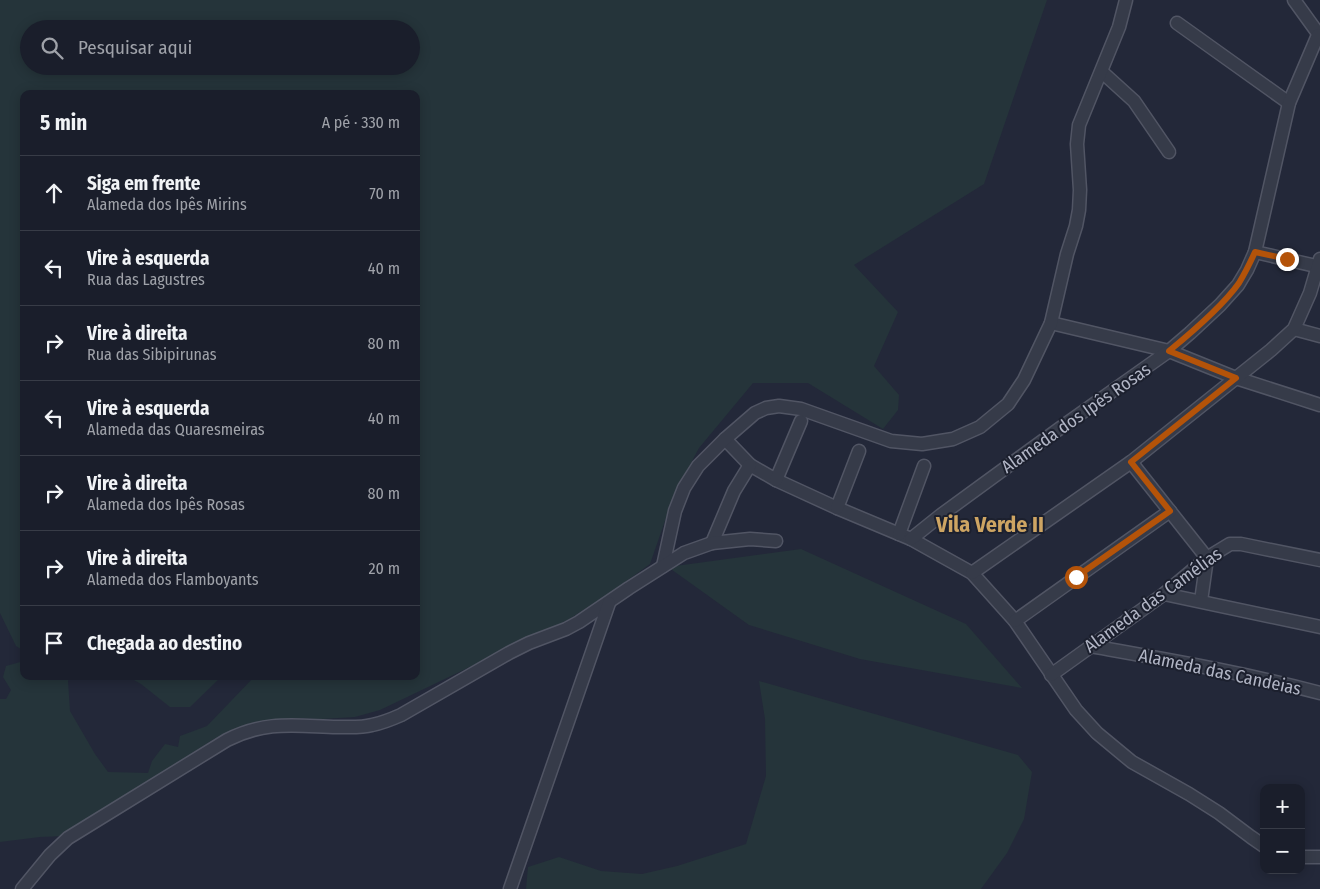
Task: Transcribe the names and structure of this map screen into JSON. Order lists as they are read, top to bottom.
{
  "streets": {
    "street": ["Alameda dos Ipês Rosas", "Alameda das Camélias", "Alameda das Candeias"]
  },
  "crossings": [
    ["Alameda das Camélias", "Alameda das Candeias"]
  ],
  "districts": ["Vila Verde II"],
  "page": {
    "search": "Pesquisar aqui",
    "heading": ["5 min", "A pé · 330 m"],
    "list": [
      ["Siga em frente", "Alameda dos Ipês Mirins", "70 m"],
      ["Vire à esquerda", "Rua das Lagustres", "40 m"],
      ["Vire à direita", "Rua das Sibipirunas", "80 m"],
      ["Vire à esquerda", "Alameda das Quaresmeiras", "40 m"],
      ["Vire à direita", "Alameda dos Ipês Rosas", "80 m"],
      ["Vire à direita", "Alameda dos Flamboyants", "20 m"],
      "Chegada ao destino"
    ],
    "map_buttons": ["+", "−"]
  }
}
